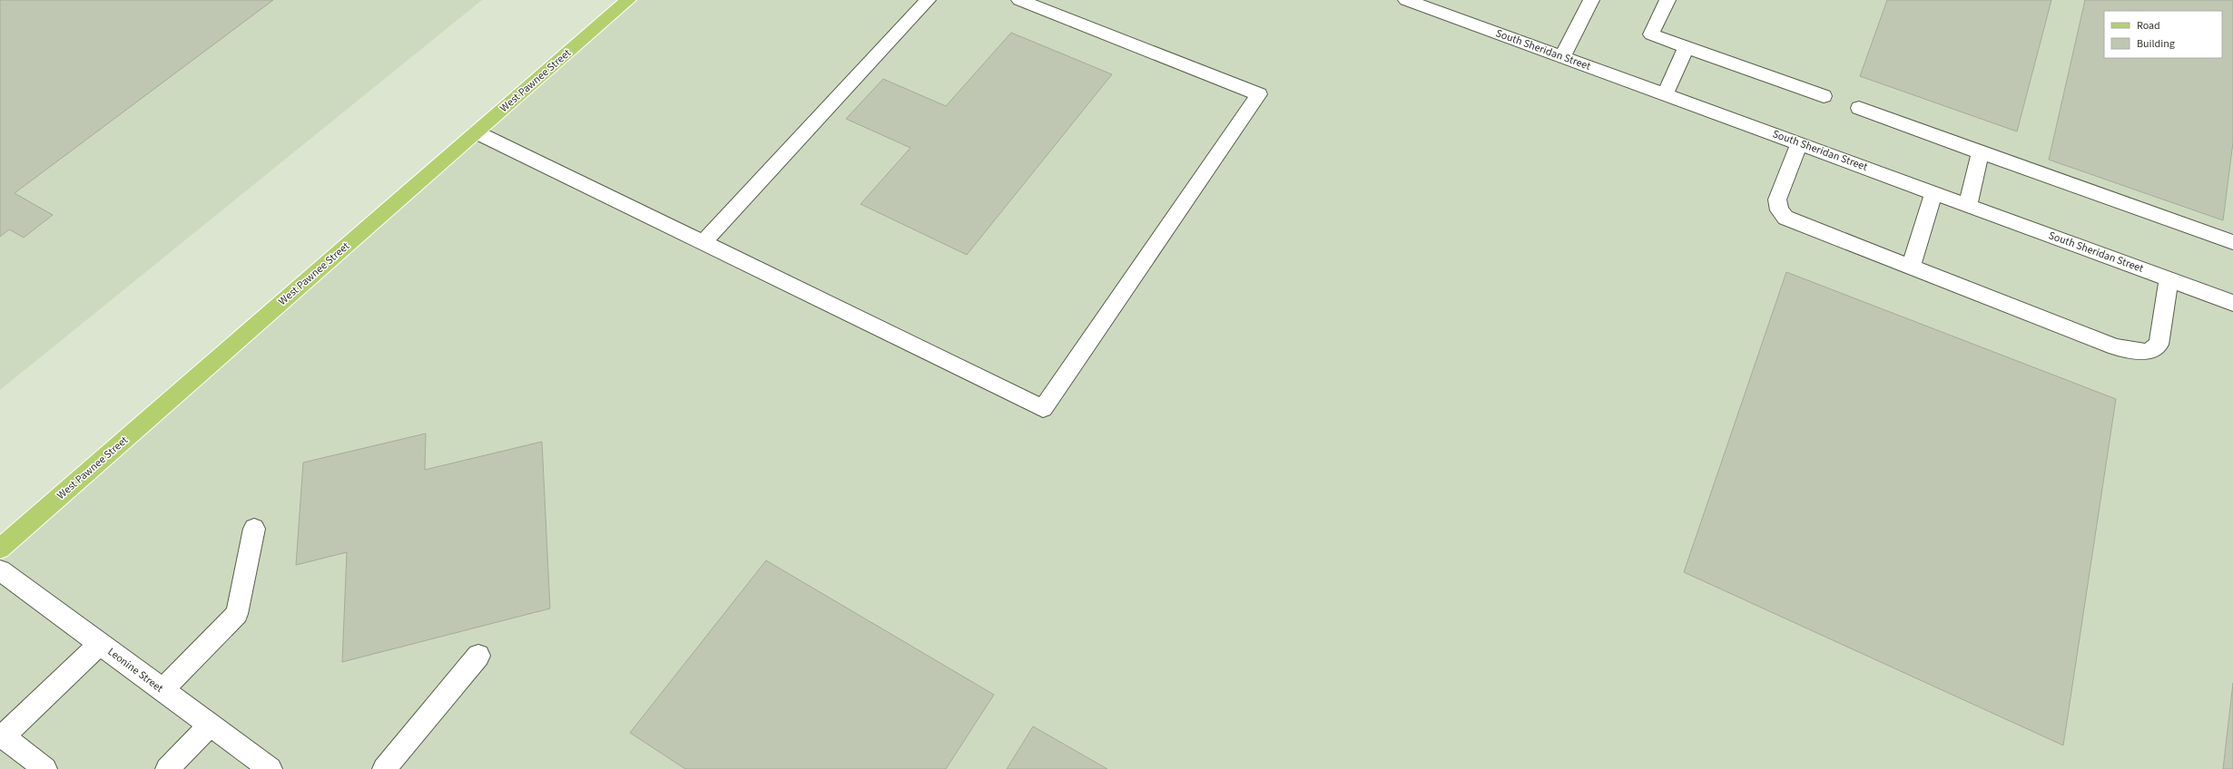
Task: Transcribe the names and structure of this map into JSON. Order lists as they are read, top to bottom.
{
  "streets": {
    "main road": ["West Pawnee Street"],
    "street": ["South Sheridan Street", "Leonine Street"]
  },
  "legend": ["Road", "Building"]
}
